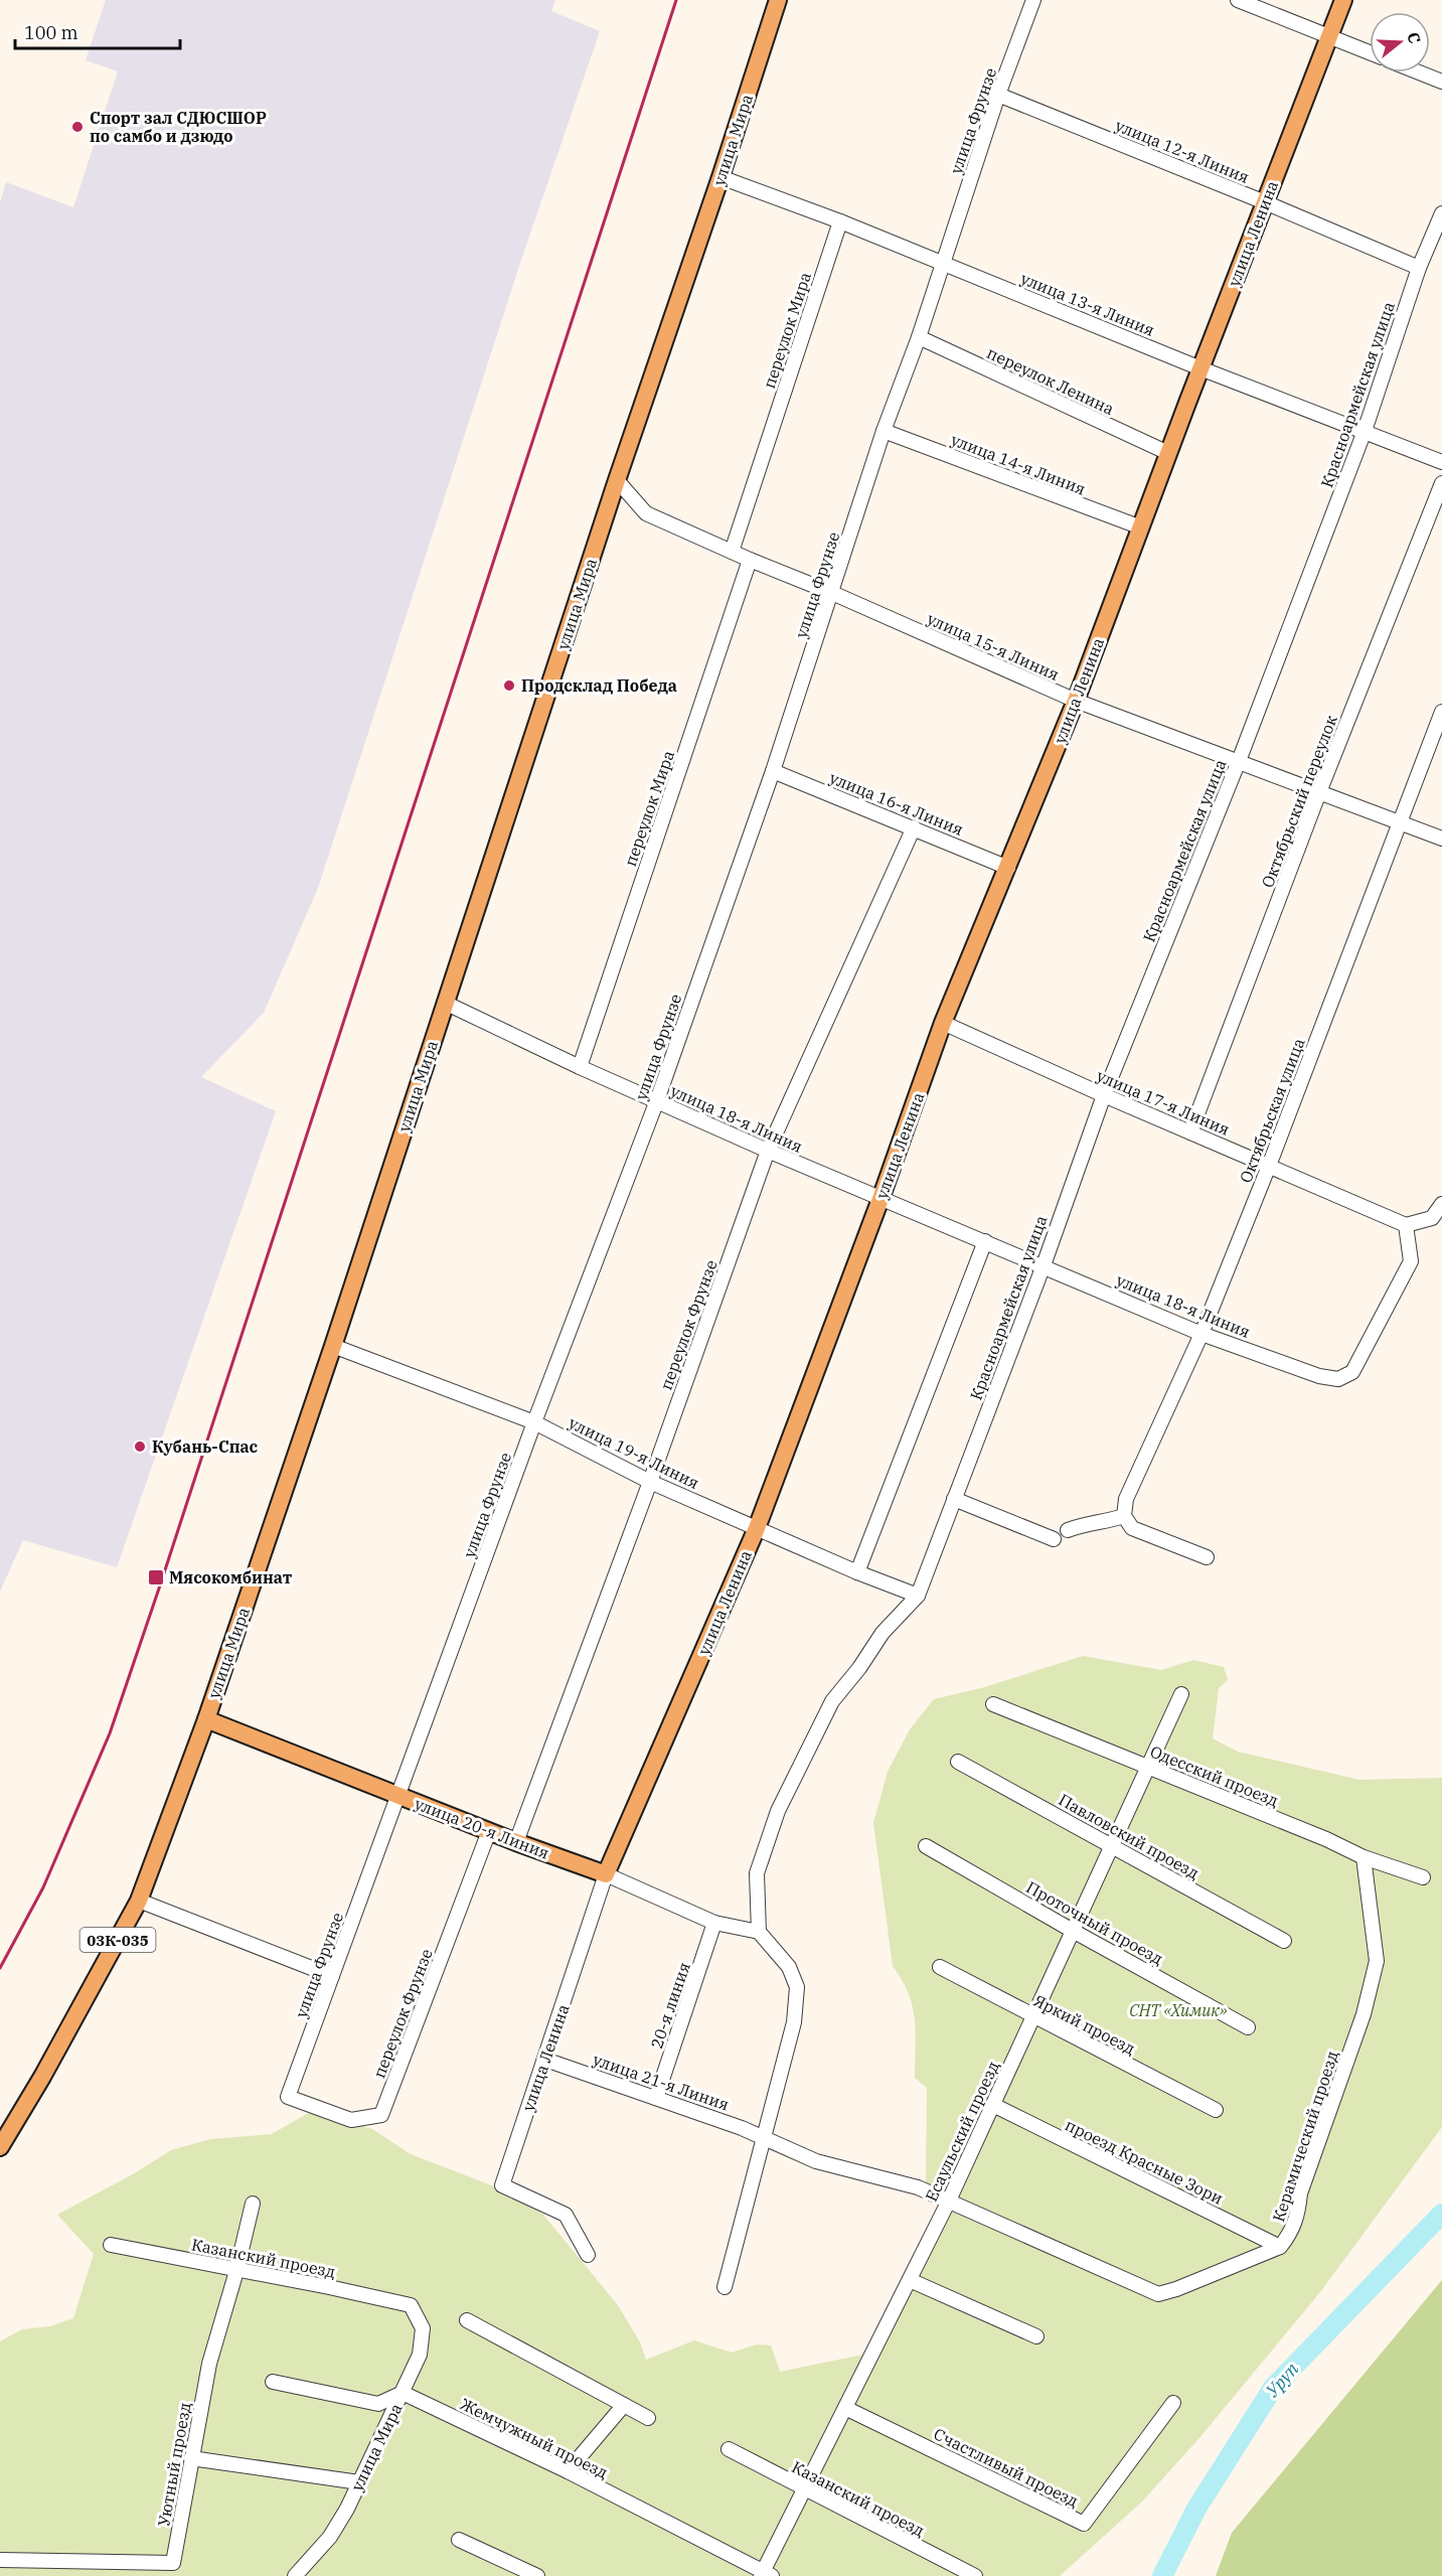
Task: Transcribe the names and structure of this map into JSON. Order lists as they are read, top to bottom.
{
  "streets": {
    "main road": [
      "улица Мира",
      "улица Ленина",
      "улица 20-я Линия",
      "03К-035"
    ],
    "street": [
      "улица Фрунзе",
      "улица 12-я Линия",
      "улица 13-я Линия",
      "переулок Мира",
      "переулок Ленина",
      "Красноармейская улица",
      "улица 14-я Линия",
      "улица 15-я Линия",
      "Октябрьский переулок",
      "улица 16-я Линия",
      "улица 17-я Линия",
      "Октябрьская улица",
      "улица 18-я Линия",
      "переулок Фрунзе",
      "улица 19-я Линия",
      "Одесский проезд",
      "Павловский проезд",
      "Проточный проезд",
      "20-я линия",
      "Яркий проезд",
      "улица 21-я Линия",
      "Есаульский проезд",
      "Керамический проезд",
      "проезд Красные Зори",
      "Казанский проезд",
      "Жемчужный проезд",
      "Уютный проезд",
      "Счастливый проезд"
    ]
  },
  "crossings": [
    ["улица Фрунзе", "улица 12-я Линия"],
    ["улица Фрунзе", "улица 13-я Линия"],
    ["улица Фрунзе", "переулок Ленина"],
    ["улица Фрунзе", "улица 14-я Линия"],
    ["улица Фрунзе", "улица 15-я Линия"],
    ["улица Фрунзе", "улица 16-я Линия"],
    ["улица Фрунзе", "улица 18-я Линия"],
    ["улица Фрунзе", "переулок Фрунзе"],
    ["улица Фрунзе", "улица 19-я Линия"],
    ["улица Фрунзе", "улица 20-я Линия"],
    ["улица Мира", "улица 13-я Линия"],
    ["улица Мира", "улица 15-я Линия"],
    ["улица Мира", "улица 18-я Линия"],
    ["улица Мира", "улица 19-я Линия"],
    ["улица Мира", "улица 20-я Линия"],
    ["улица Мира", "Казанский проезд"],
    ["улица Мира", "Жемчужный проезд"],
    ["улица 12-я Линия", "улица Ленина"],
    ["улица 12-я Линия", "Красноармейская улица"],
    ["улица Ленина", "улица 13-я Линия"],
    ["улица Ленина", "переулок Ленина"],
    ["улица Ленина", "улица 14-я Линия"],
    ["улица Ленина", "улица 15-я Линия"],
    ["улица Ленина", "улица 16-я Линия"],
    ["улица Ленина", "улица 17-я Линия"],
    ["улица Ленина", "улица 18-я Линия"],
    ["улица Ленина", "улица 19-я Линия"],
    ["улица Ленина", "улица 20-я Линия"],
    ["улица Ленина", "улица 21-я Линия"],
    ["улица 13-я Линия", "переулок Мира"],
    ["улица 13-я Линия", "Красноармейская улица"],
    ["переулок Мира", "улица 15-я Линия"],
    ["переулок Мира", "улица 18-я Линия"],
    ["Красноармейская улица", "улица 15-я Линия"],
    ["Красноармейская улица", "улица 17-я Линия"],
    ["Красноармейская улица", "улица 18-я Линия"],
    ["Красноармейская улица", "улица 19-я Линия"],
    ["Красноармейская улица", "улица 20-я Линия"],
    ["улица 15-я Линия", "Октябрьский переулок"],
    ["улица 15-я Линия", "Октябрьская улица"],
    ["Октябрьский переулок", "улица 17-я Линия"],
    ["улица 16-я Линия", "переулок Фрунзе"],
    ["улица 17-я Линия", "Октябрьская улица"],
    ["улица 17-я Линия", "улица 18-я Линия"],
    ["Октябрьская улица", "улица 18-я Линия"],
    ["улица 18-я Линия", "переулок Фрунзе"],
    ["переулок Фрунзе", "улица 19-я Линия"],
    ["переулок Фрунзе", "улица 20-я Линия"],
    ["Одесский проезд", "Есаульский проезд"],
    ["Одесский проезд", "Керамический проезд"],
    ["улица 20-я Линия", "20-я линия"],
    ["Павловский проезд", "Есаульский проезд"],
    ["Проточный проезд", "Есаульский проезд"],
    ["20-я линия", "улица 21-я Линия"],
    ["Яркий проезд", "Есаульский проезд"],
    ["Есаульский проезд", "Керамический проезд"],
    ["Есаульский проезд", "проезд Красные Зори"],
    ["Есаульский проезд", "Казанский проезд"],
    ["Есаульский проезд", "Жемчужный проезд"],
    ["Есаульский проезд", "Счастливый проезд"],
    ["Керамический проезд", "проезд Красные Зори"],
    ["Казанский проезд", "Уютный проезд"]
  ],
  "water": ["Уруп"],
  "parks": ["СНТ «Химик»"],
  "places": {
    "other": ["Спорт зал СДЮСШОР по самбо и дзюдо", "Продсклад Победа", "Кубань-Спас"],
    "transit": ["Мясокомбинат"]
  },
  "scale_bar": "100 m",
  "north": "right"
}
